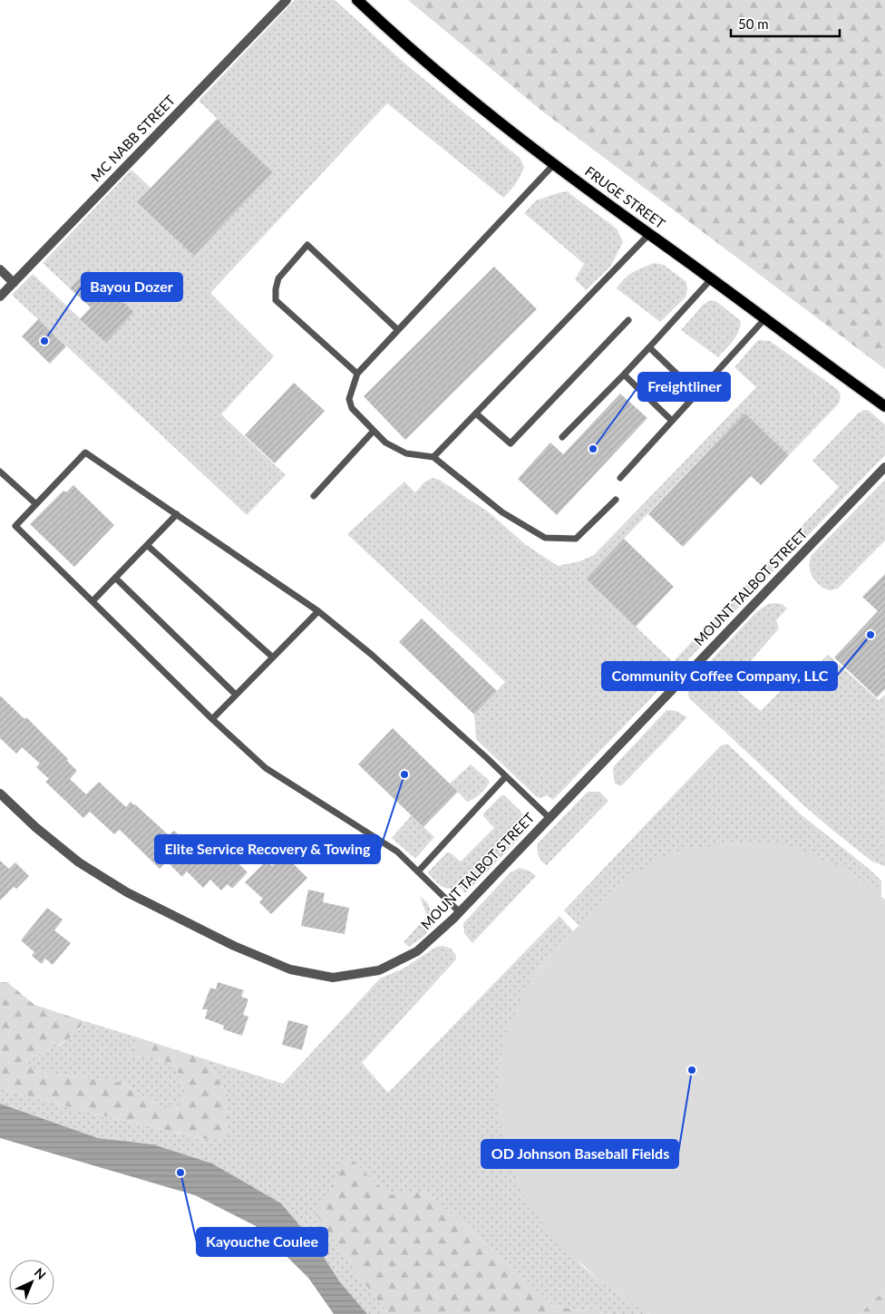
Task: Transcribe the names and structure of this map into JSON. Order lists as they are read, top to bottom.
{
  "streets": {
    "main road": ["FRUGE STREET"],
    "street": ["MC NABB STREET", "MOUNT TALBOT STREET"]
  },
  "places": [
    "Bayou Dozer",
    "Freightliner",
    "Community Coffee Company, LLC",
    "Elite Service Recovery & Towing",
    "OD Johnson Baseball Fields",
    "Kayouche Coulee"
  ],
  "scale_bar": "50 m",
  "north": "top right"
}
